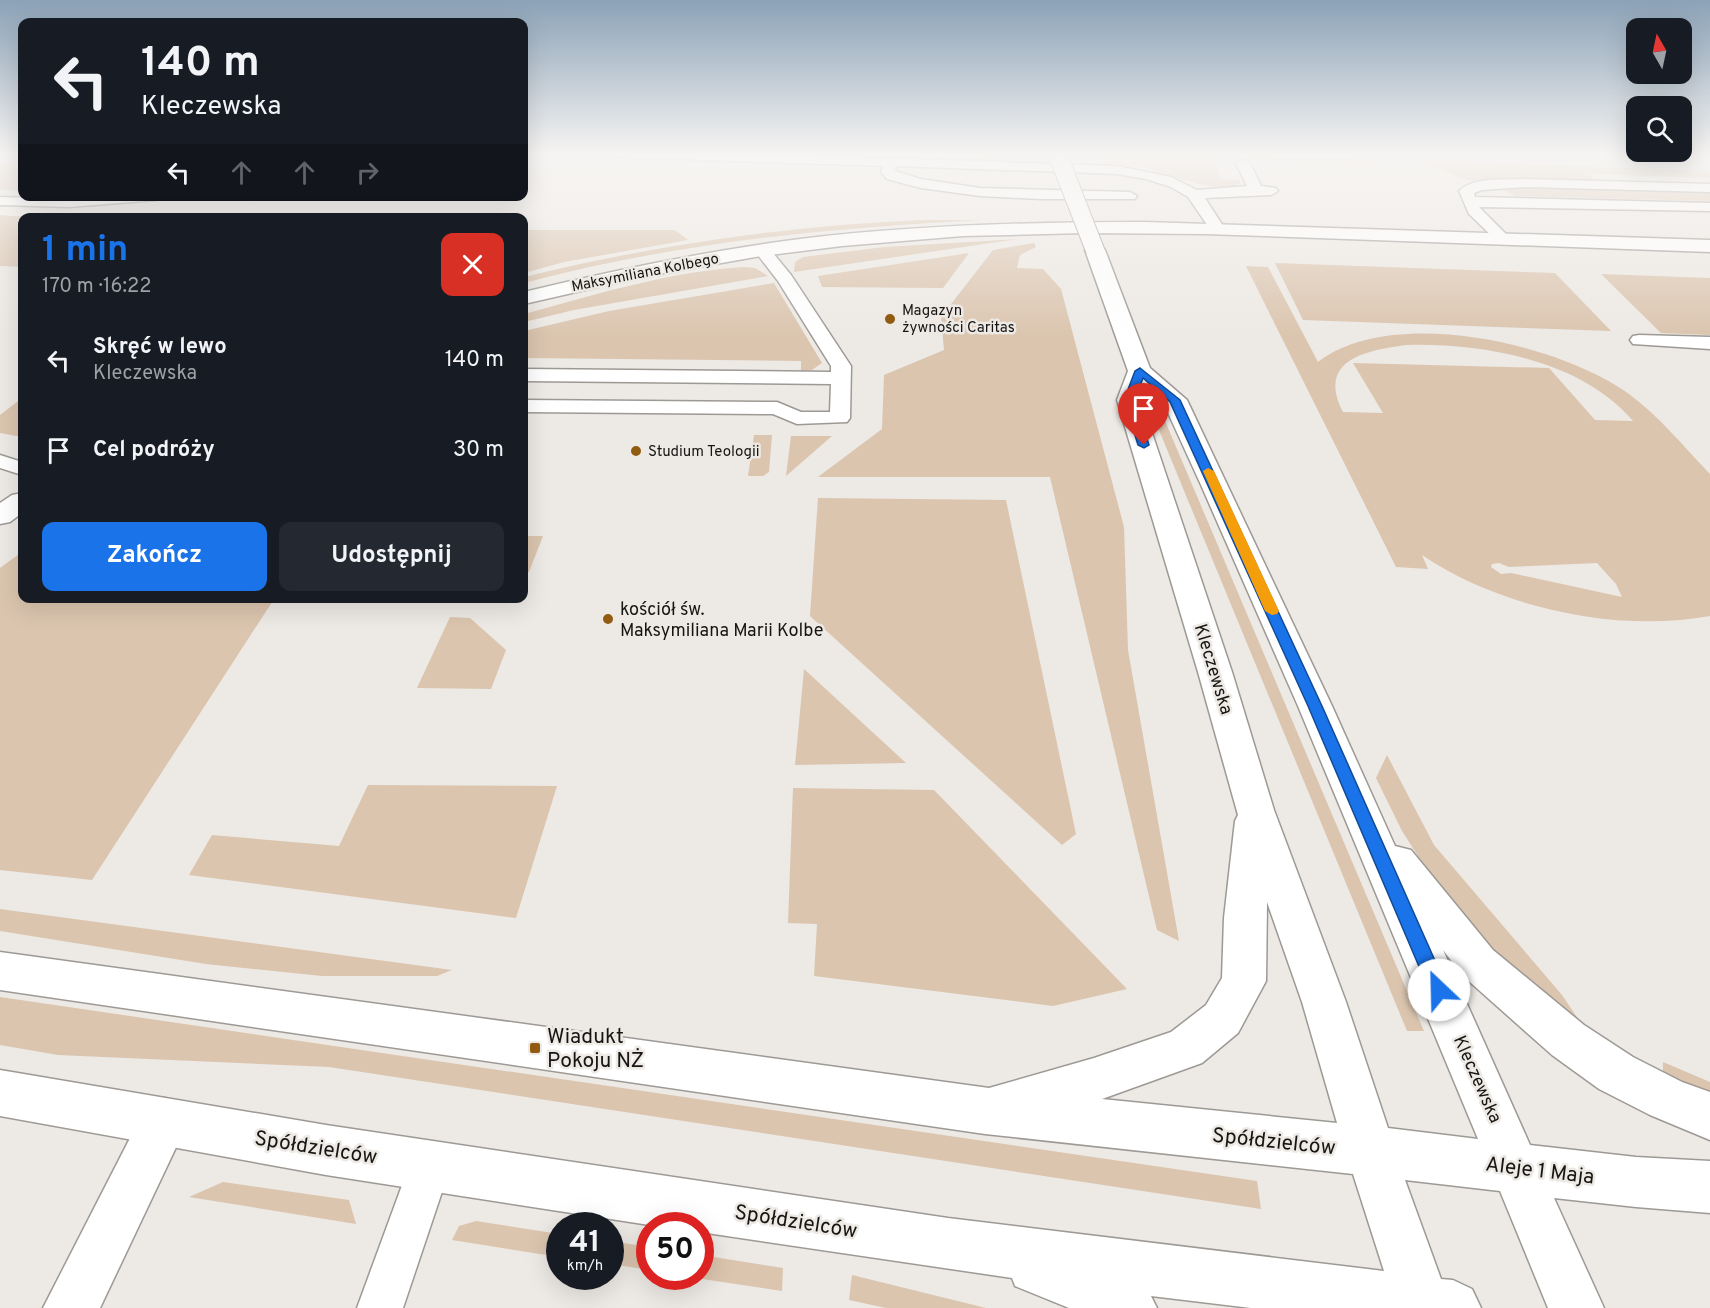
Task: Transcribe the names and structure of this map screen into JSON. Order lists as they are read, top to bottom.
{
  "streets": {
    "street": [
      "Maksymiliana Kolbego",
      "Kleczewska",
      "Spółdzielców",
      "Aleje 1 Maja"
    ]
  },
  "crossings": [
    ["Kleczewska", "Spółdzielców"],
    ["Kleczewska", "Aleje 1 Maja"],
    ["Spółdzielców", "Aleje 1 Maja"]
  ],
  "places": {
    "other": ["Magazyn żywności Caritas", "Studium Teologii", "kościół św. Maksymiliana Marii Kolbe"],
    "transit": ["Wiadukt Pokoju NŻ"]
  },
  "north": "top",
  "page": {
    "turn": ["140 m", "Kleczewska"],
    "heading": ["1 min", "170 m · 16:22"],
    "list": [
      {
        "name": "Skręć w lewo",
        "note": "Kleczewska",
        "value": "140 m"
      },
      {
        "name": "Cel podróży",
        "value": "30 m"
      }
    ],
    "buttons": ["Zakończ", "Udostępnij"],
    "speed": "41 km/h",
    "limit": "50"
  }
}
